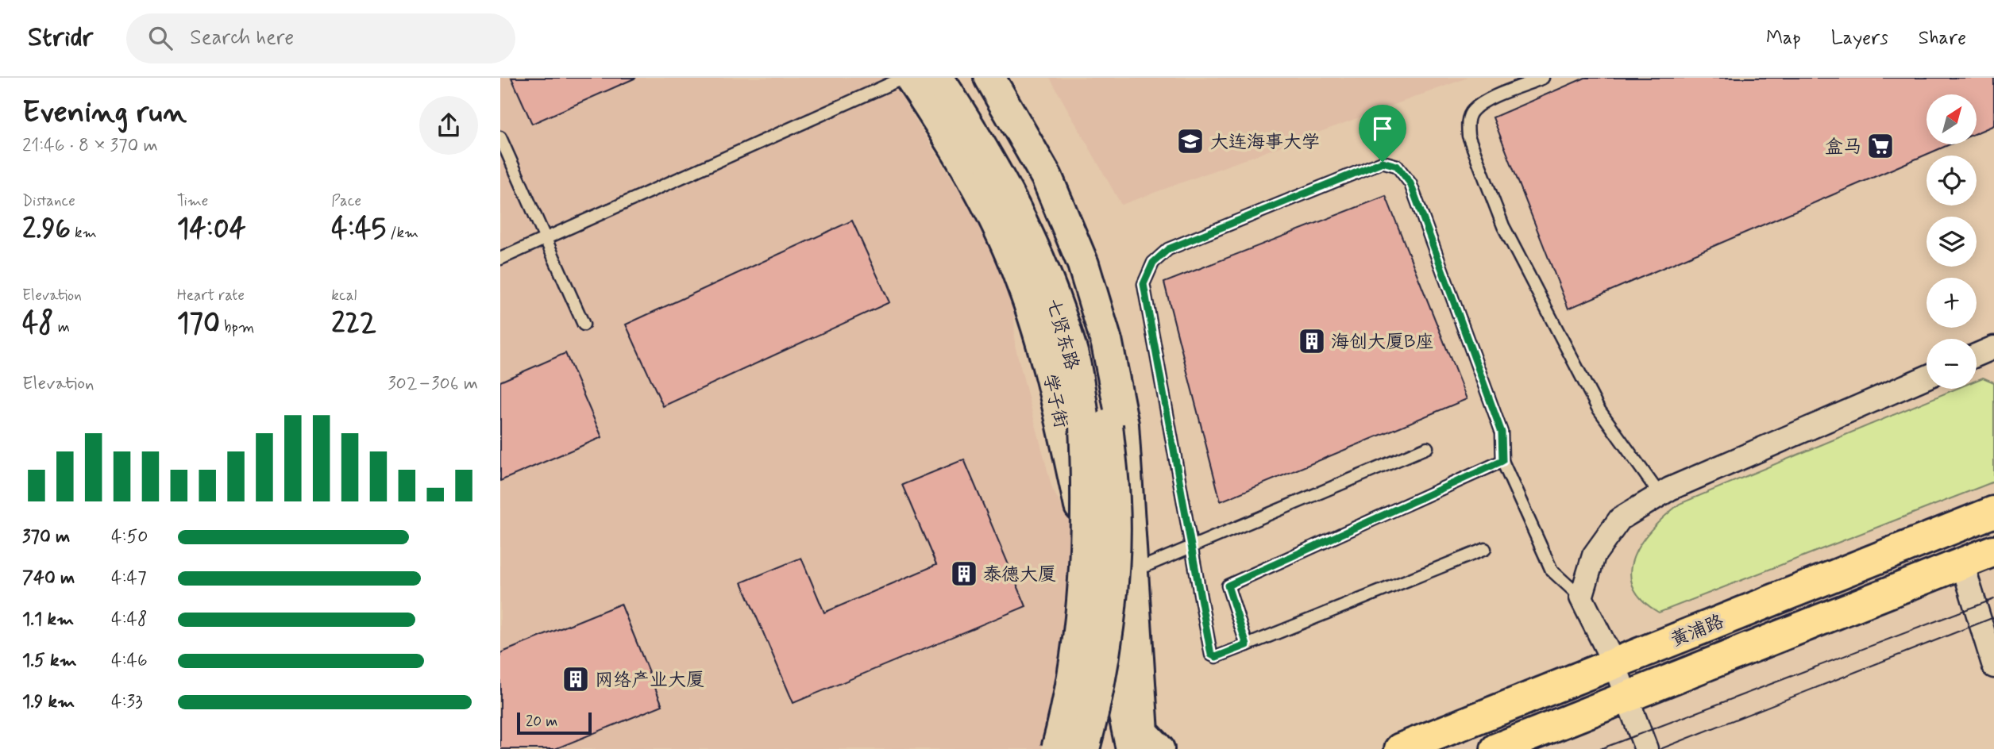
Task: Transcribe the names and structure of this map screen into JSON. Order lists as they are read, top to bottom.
{
  "streets": {
    "highway": ["黄浦路"],
    "main road": ["七贤东路", "学子街"]
  },
  "places": {
    "school or university": ["大连海事大学"],
    "supermarket": ["盒马"],
    "building": ["海创大厦B座", "泰德大厦", "网络产业大厦"]
  },
  "scale_bar": "20 m",
  "north": "top right",
  "page": {
    "header": "Stridr",
    "search": "Search here",
    "nav": ["Map", "Layers", "Share"],
    "heading": ["Evening run", "21:46 · 8 × 370 m"],
    "map_buttons": ["+", "−"],
    "stats": [
      ["Distance", "2.96 km"],
      ["Time", "14:04"],
      ["Pace", "4:45 /km"],
      ["Elevation", "48 m"],
      ["Heart rate", "170 bpm"],
      ["kcal", "222"]
    ],
    "chart": ["Elevation", "302–306 m"],
    "list": [
      {
        "name": "370 m",
        "note": "4:50"
      },
      {
        "name": "740 m",
        "note": "4:47"
      },
      {
        "name": "1.1 km",
        "note": "4:48"
      },
      {
        "name": "1.5 km",
        "note": "4:46"
      },
      {
        "name": "1.9 km",
        "note": "4:33"
      }
    ],
    "scale": "20 m"
  }
}
